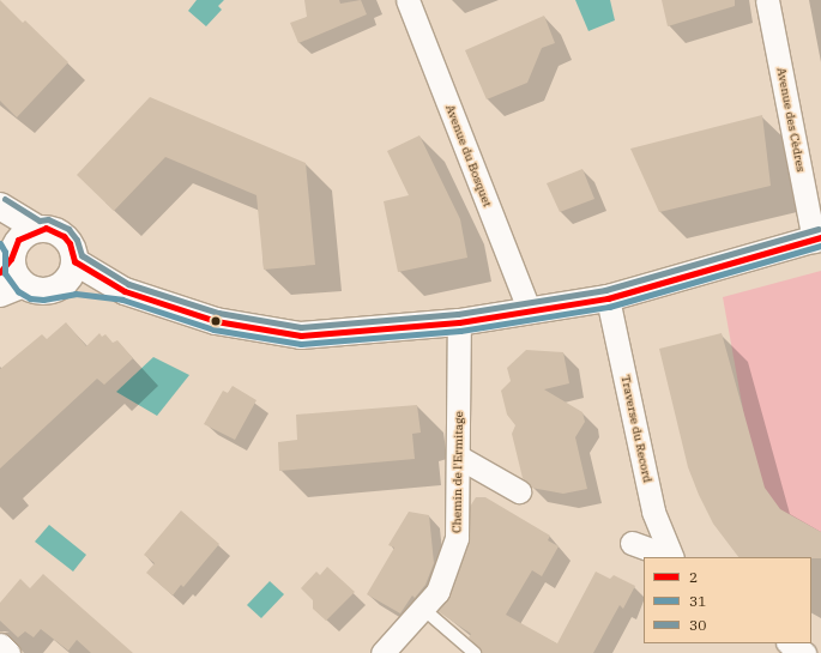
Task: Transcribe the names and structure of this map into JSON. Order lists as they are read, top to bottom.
{
  "streets": {
    "street": [
      "Avenue des Cèdres",
      "Avenue du Bosquet",
      "Traverse du Record",
      "Chemin de l'Ermitage"
    ]
  },
  "lines": ["transit line 30", "transit line 2", "transit line 31"],
  "legend": ["2", "31", "30"]
}
